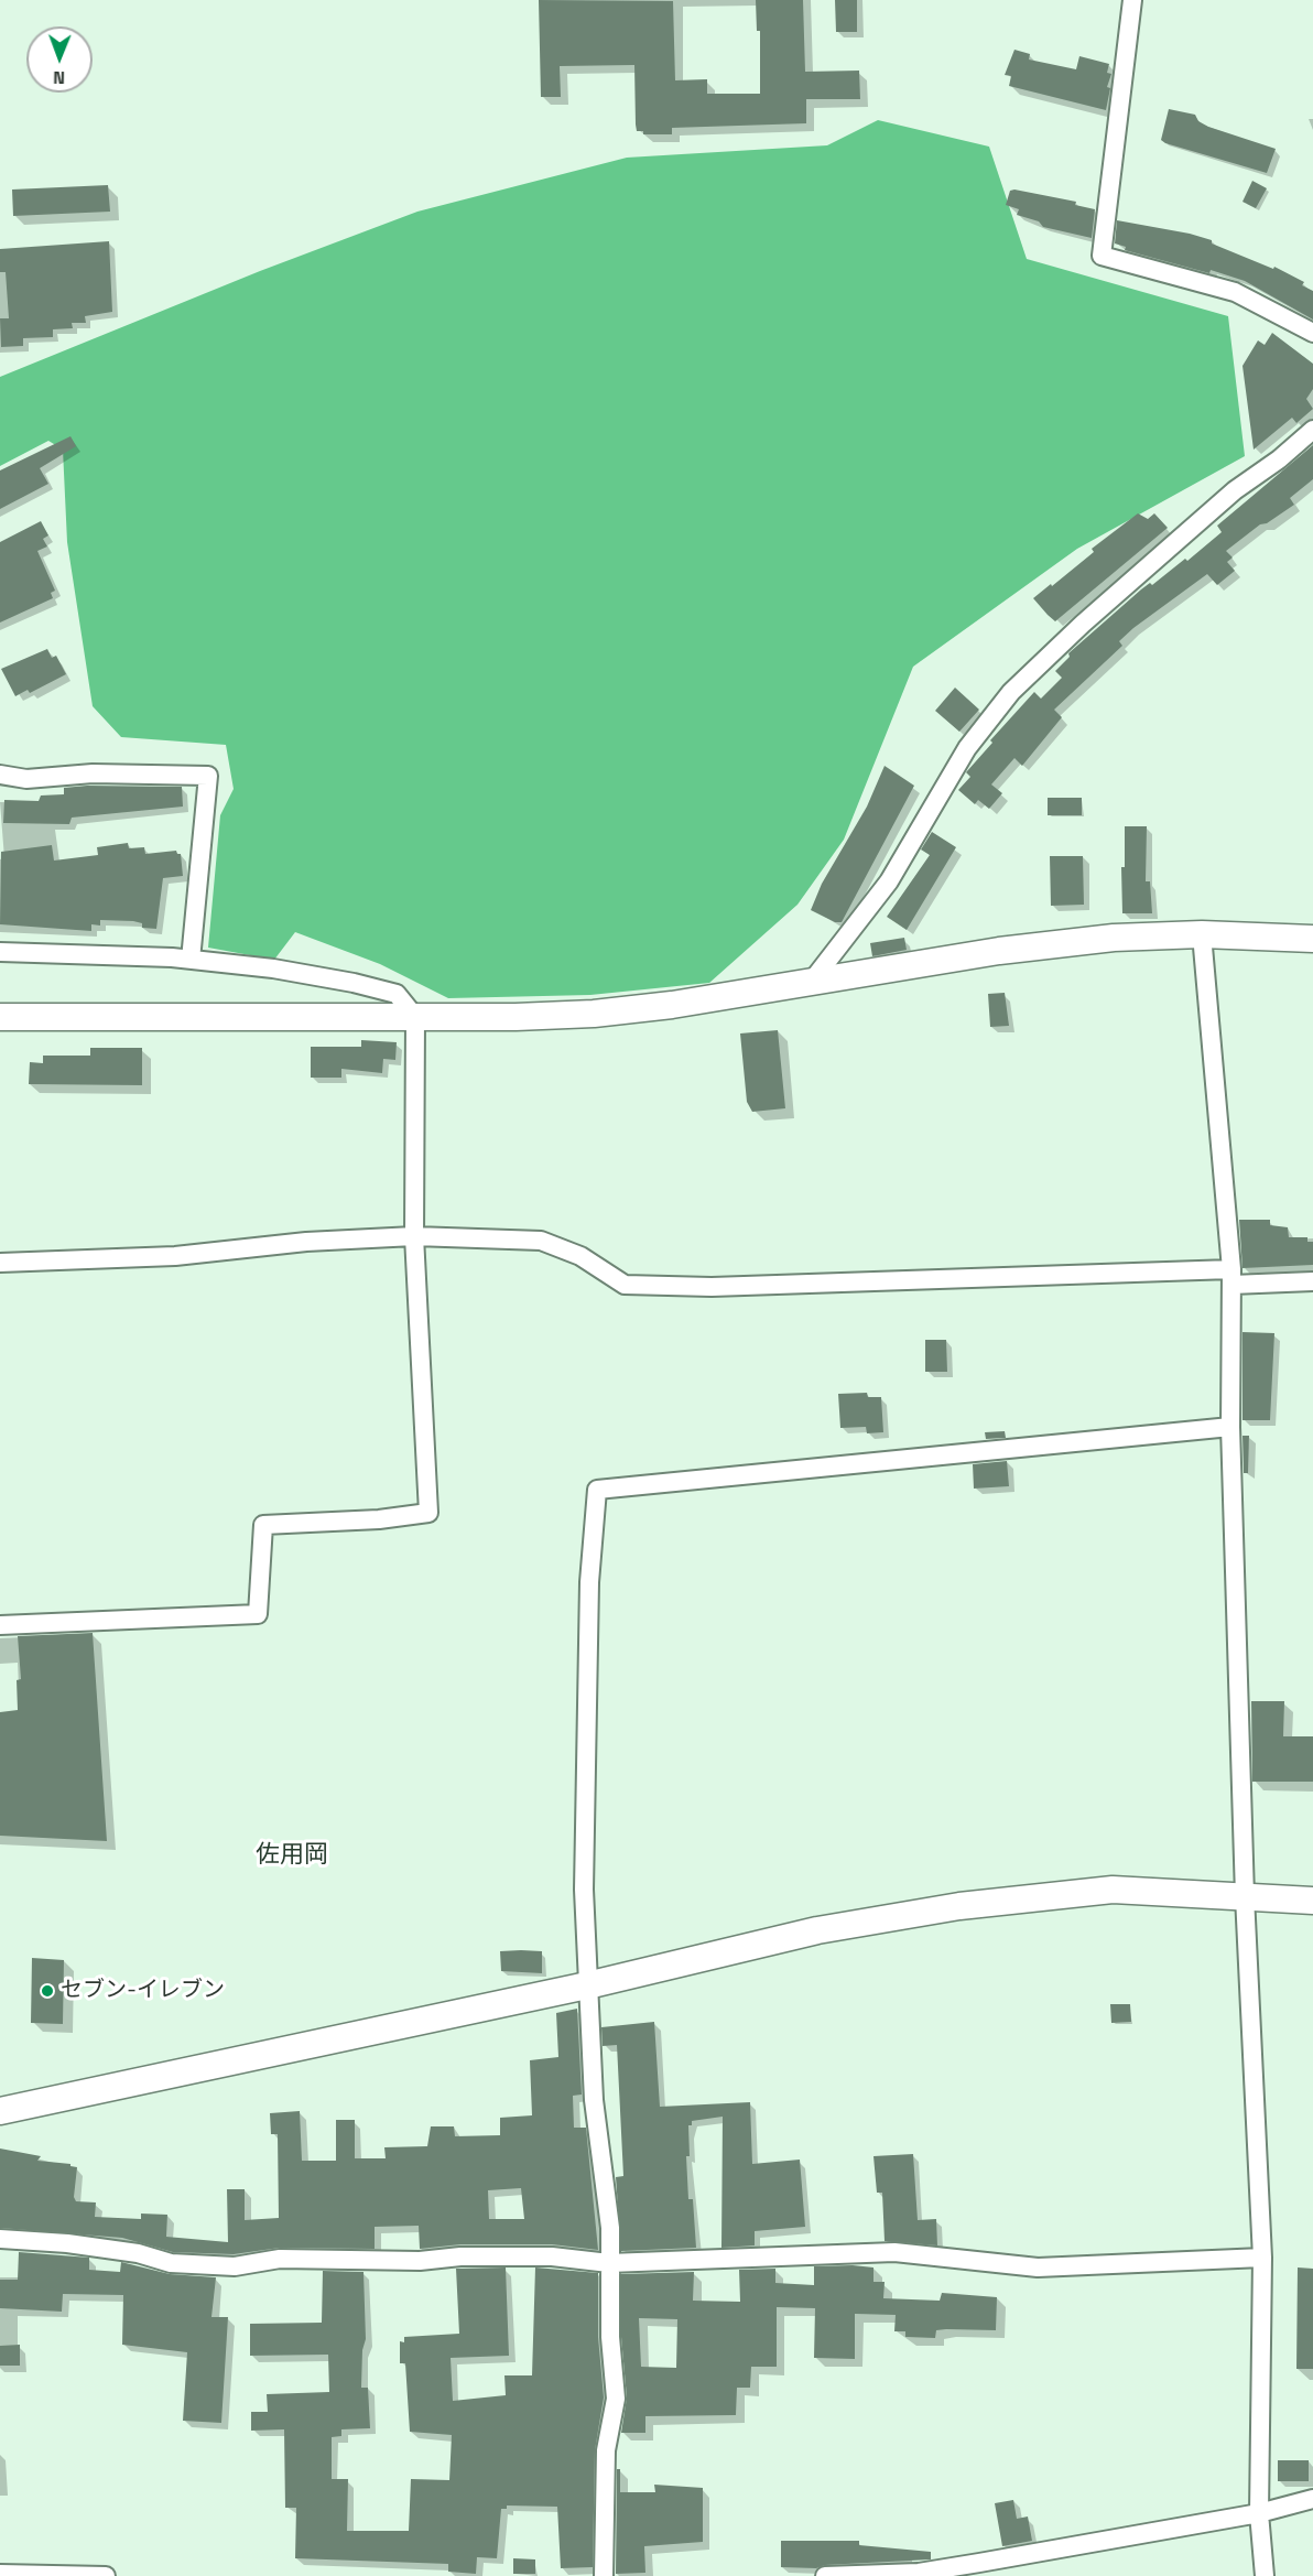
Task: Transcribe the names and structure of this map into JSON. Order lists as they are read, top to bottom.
{
  "districts": ["佐用岡"],
  "places": ["セブン-イレブン"],
  "north": "bottom"
}
